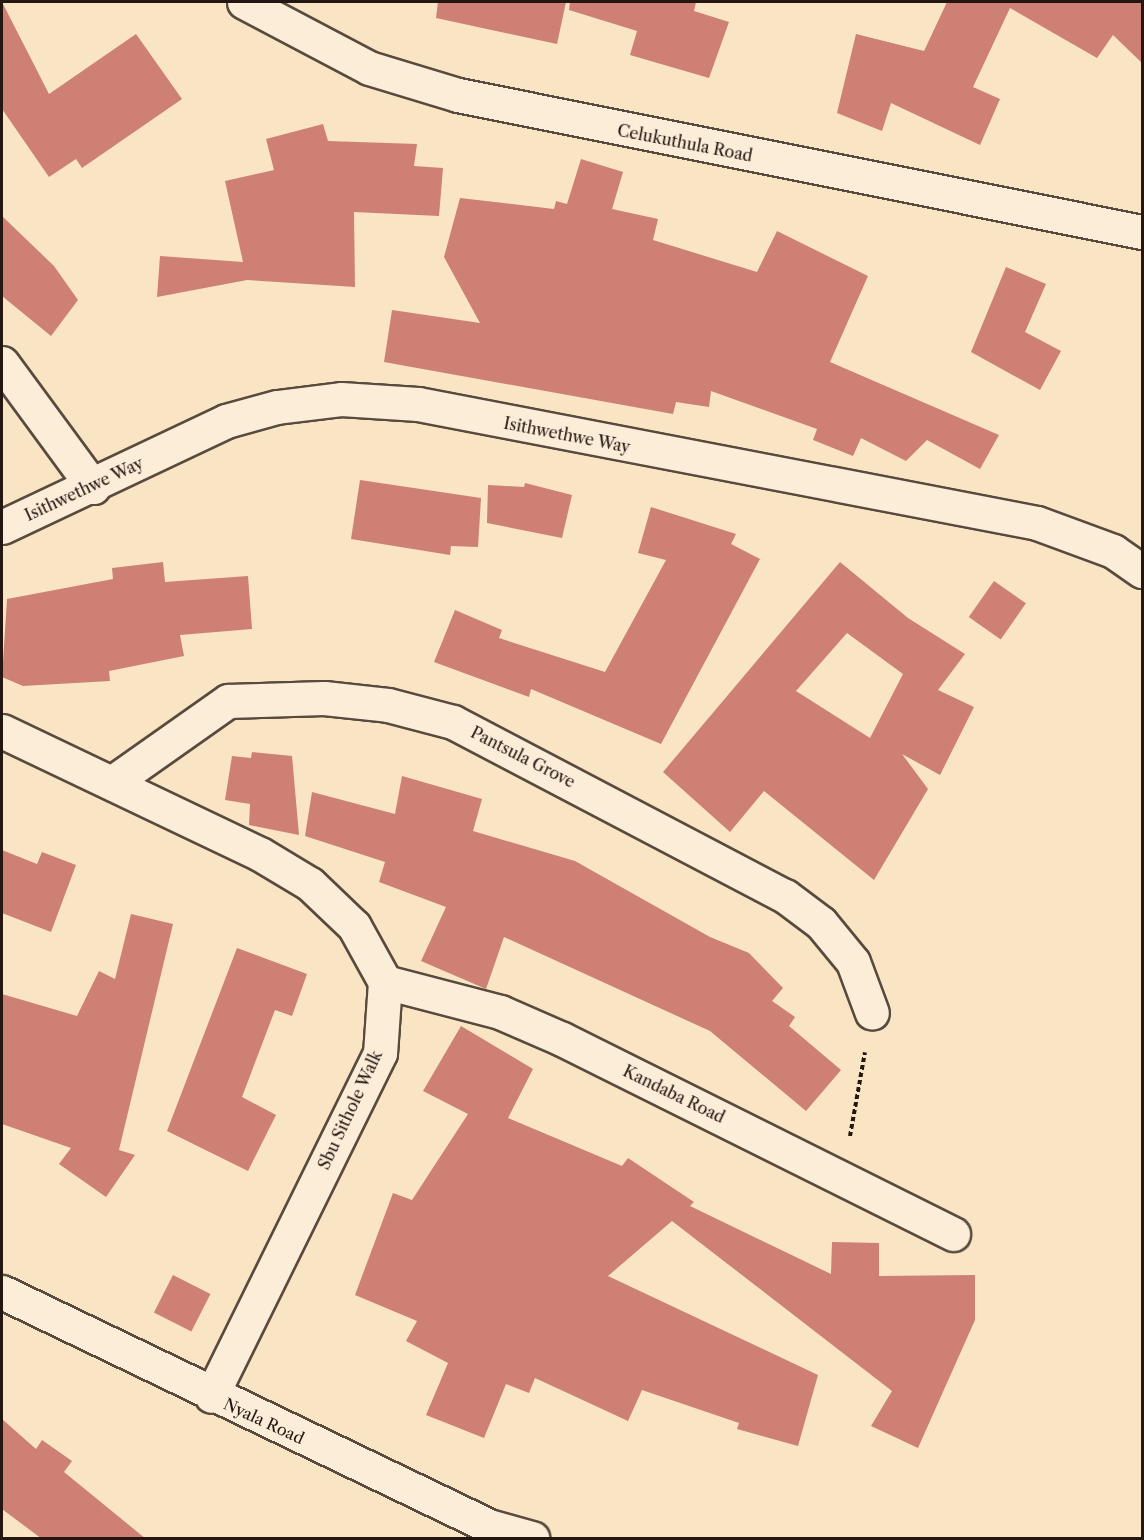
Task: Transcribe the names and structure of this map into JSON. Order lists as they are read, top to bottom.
{
  "streets": {
    "street": [
      "Celukuthula Road",
      "Isithwethwe Way",
      "Pantsula Grove",
      "Kandaba Road",
      "Sbu Sithole Walk",
      "Nyala Road"
    ]
  },
  "crossings": [
    ["Kandaba Road", "Sbu Sithole Walk"],
    ["Sbu Sithole Walk", "Nyala Road"]
  ]
}
